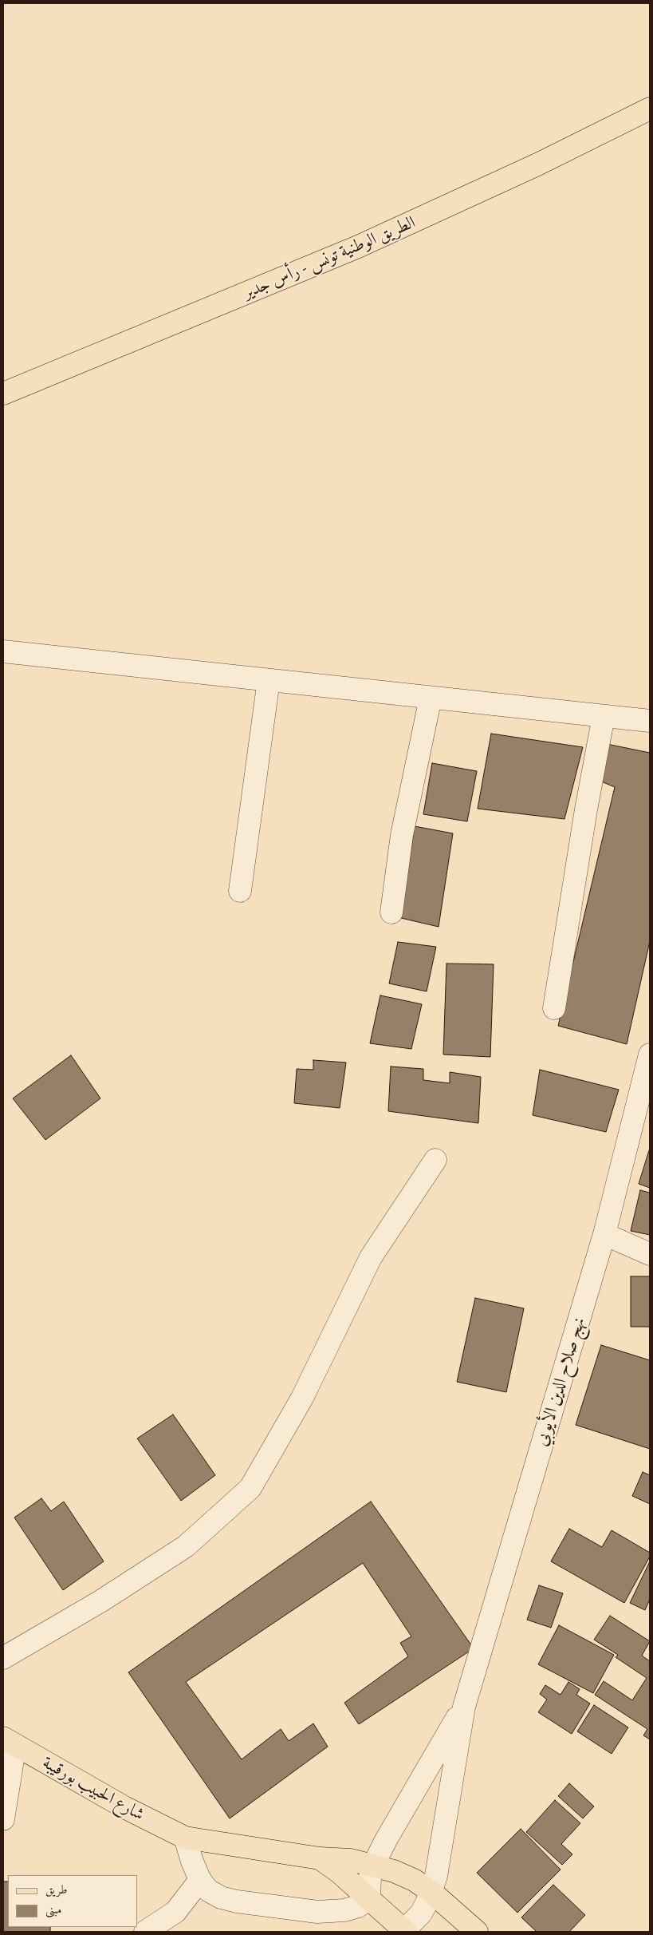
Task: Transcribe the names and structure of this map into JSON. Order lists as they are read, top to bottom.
{
  "streets": {
    "main road": ["الطريق الوطنية تونس - رأس جدير", "شارع الحبيب بورقيبة"],
    "street": ["نهج صلاح الدين الأيوبي"]
  },
  "legend": ["طريق", "مبنى"]
}
